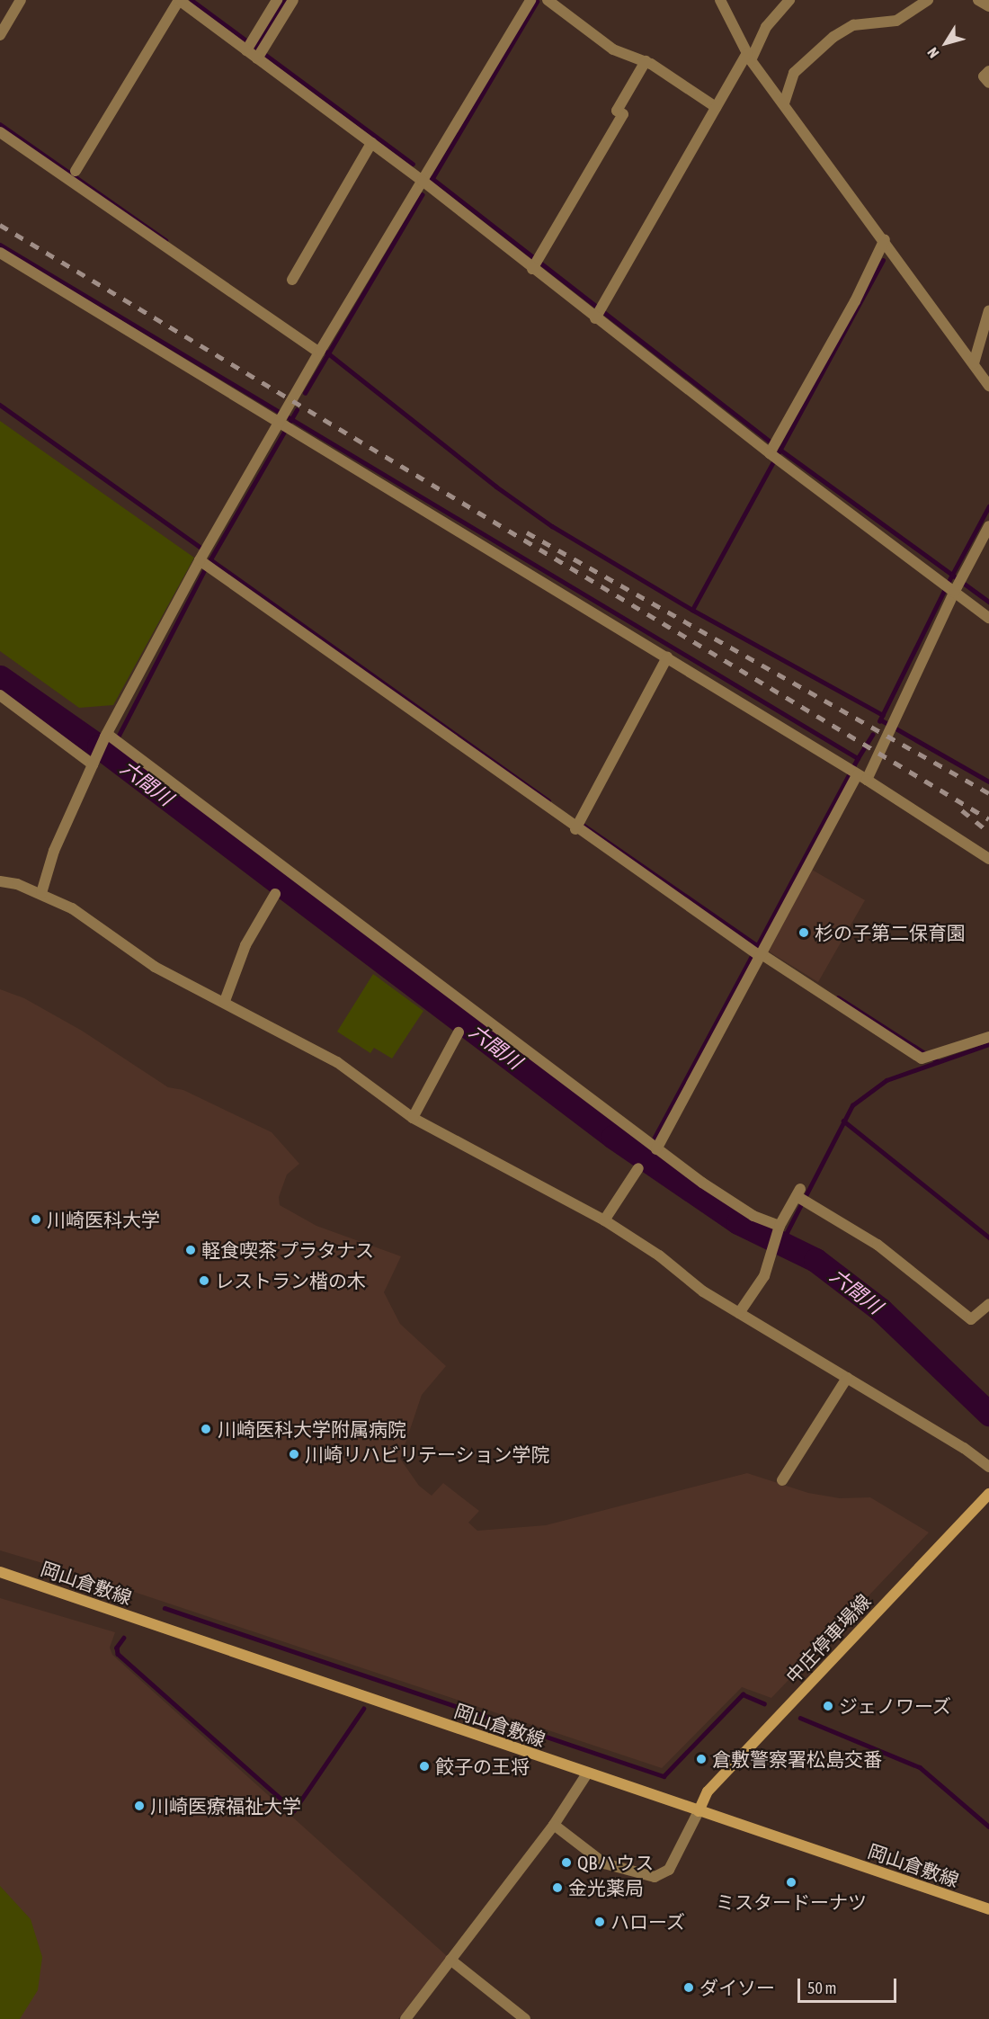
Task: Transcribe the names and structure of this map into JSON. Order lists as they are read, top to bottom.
{
  "streets": {
    "main road": ["岡山倉敷線", "中庄停車場線"]
  },
  "crossings": [
    ["岡山倉敷線", "中庄停車場線"]
  ],
  "water": ["六間川"],
  "places": [
    "杉の子第二保育園",
    "川崎医科大学",
    "軽食喫茶 プラタナス",
    "レストラン楷の木",
    "川崎医科大学附属病院",
    "川崎リハビリテーション学院",
    "ジェノワーズ",
    "倉敷警察署松島交番",
    "餃子の王将",
    "川崎医療福祉大学",
    "QBハウス",
    "ミスタードーナツ",
    "金光薬局",
    "ハローズ",
    "ダイソー"
  ],
  "scale_bar": "50 m",
  "north": "bottom left"
}
